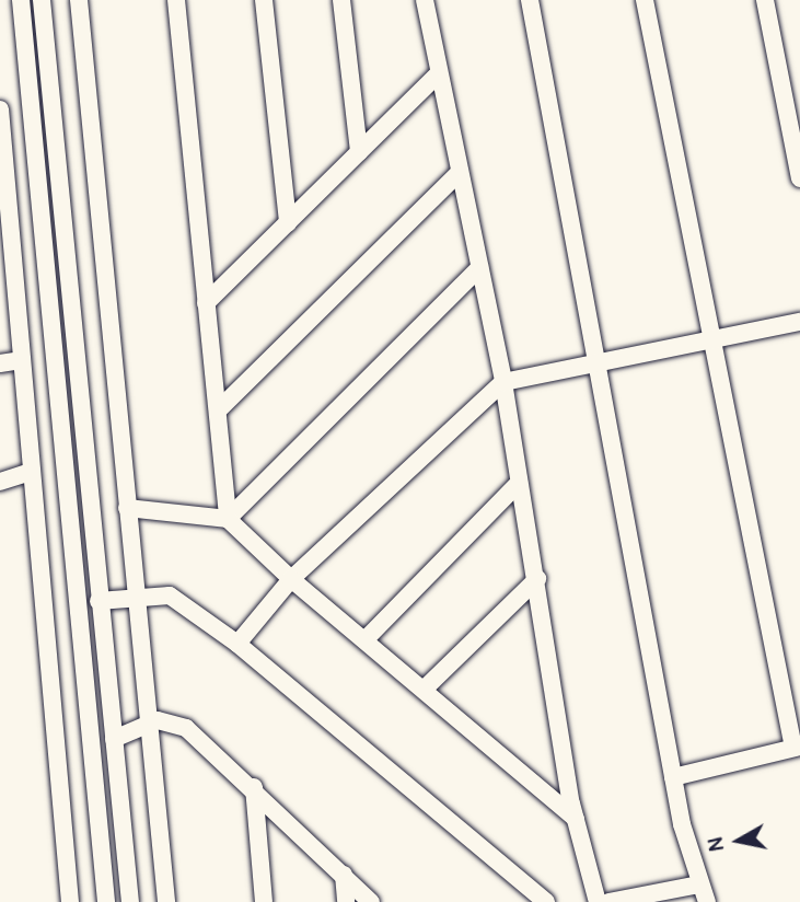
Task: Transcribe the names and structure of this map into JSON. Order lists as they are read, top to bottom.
{
  "north": "left"
}
